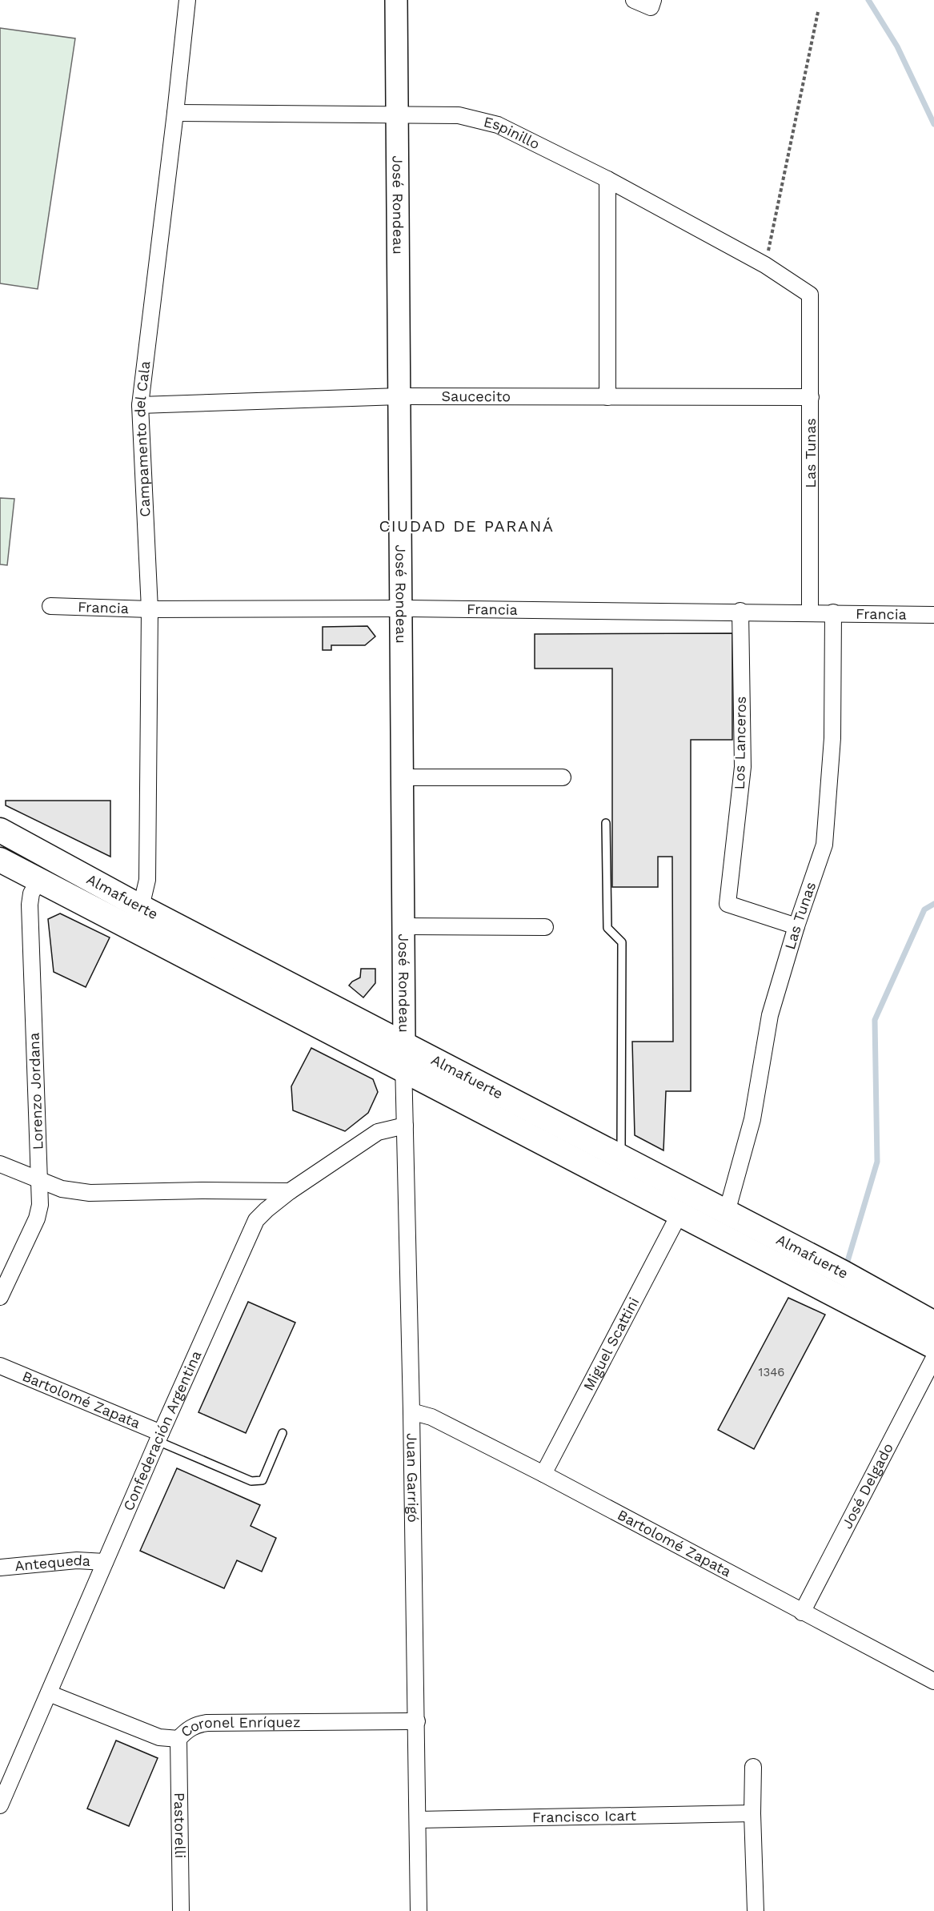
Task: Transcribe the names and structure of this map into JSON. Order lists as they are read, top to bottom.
{
  "streets": {
    "main road": ["Almafuerte"],
    "street": [
      "Espinillo",
      "José Rondeau",
      "Saucecito",
      "Campamento del Cala",
      "Las Tunas",
      "Francia",
      "Los Lanceros",
      "Lorenzo Jordana",
      "Miguel Scattini",
      "Bartolomé Zapata",
      "Confederación Argentina",
      "Juan Garrigó",
      "José Delgado",
      "Antequeda",
      "Coronel Enríquez",
      "Francisco Icart",
      "Pastorelli"
    ]
  },
  "crossings": [
    ["Espinillo", "José Rondeau"],
    ["Espinillo", "Campamento del Cala"],
    ["Espinillo", "Las Tunas"],
    ["José Rondeau", "Saucecito"],
    ["José Rondeau", "Francia"],
    ["José Rondeau", "Almafuerte"],
    ["José Rondeau", "Juan Garrigó"],
    ["Saucecito", "Campamento del Cala"],
    ["Saucecito", "Las Tunas"],
    ["Campamento del Cala", "Francia"],
    ["Campamento del Cala", "Almafuerte"],
    ["Las Tunas", "Francia"],
    ["Las Tunas", "Los Lanceros"],
    ["Las Tunas", "Almafuerte"],
    ["Francia", "Los Lanceros"],
    ["Almafuerte", "Lorenzo Jordana"],
    ["Almafuerte", "Miguel Scattini"],
    ["Almafuerte", "Juan Garrigó"],
    ["Miguel Scattini", "Bartolomé Zapata"],
    ["Bartolomé Zapata", "Confederación Argentina"],
    ["Bartolomé Zapata", "Juan Garrigó"],
    ["Bartolomé Zapata", "José Delgado"],
    ["Confederación Argentina", "Juan Garrigó"],
    ["Confederación Argentina", "Antequeda"],
    ["Confederación Argentina", "Coronel Enríquez"],
    ["Juan Garrigó", "Coronel Enríquez"],
    ["Juan Garrigó", "Francisco Icart"],
    ["Coronel Enríquez", "Pastorelli"]
  ],
  "districts": ["CIUDAD DE PARANÁ"],
  "house_numbers": ["1346"]
}
